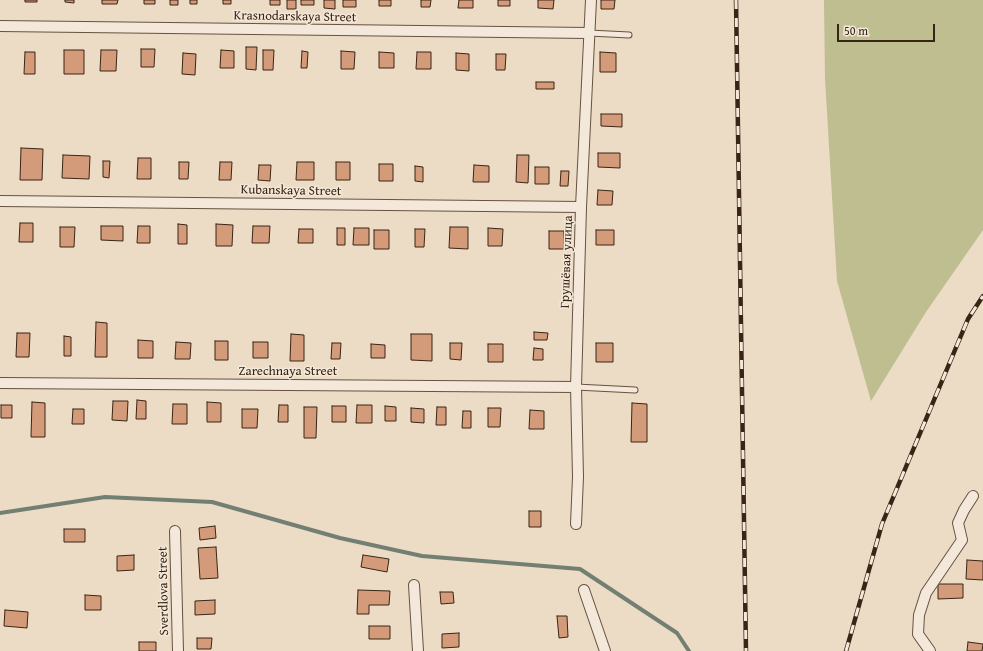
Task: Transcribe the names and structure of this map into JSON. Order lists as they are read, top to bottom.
{
  "streets": {
    "street": [
      "Krasnodarskaya Street",
      "Kubanskaya Street",
      "Грушёвая улица",
      "Zarechnaya Street",
      "Sverdlova Street"
    ]
  },
  "crossings": [
    ["Krasnodarskaya Street", "Грушёвая улица"],
    ["Kubanskaya Street", "Грушёвая улица"],
    ["Грушёвая улица", "Zarechnaya Street"]
  ],
  "scale_bar": "50 m"
}
